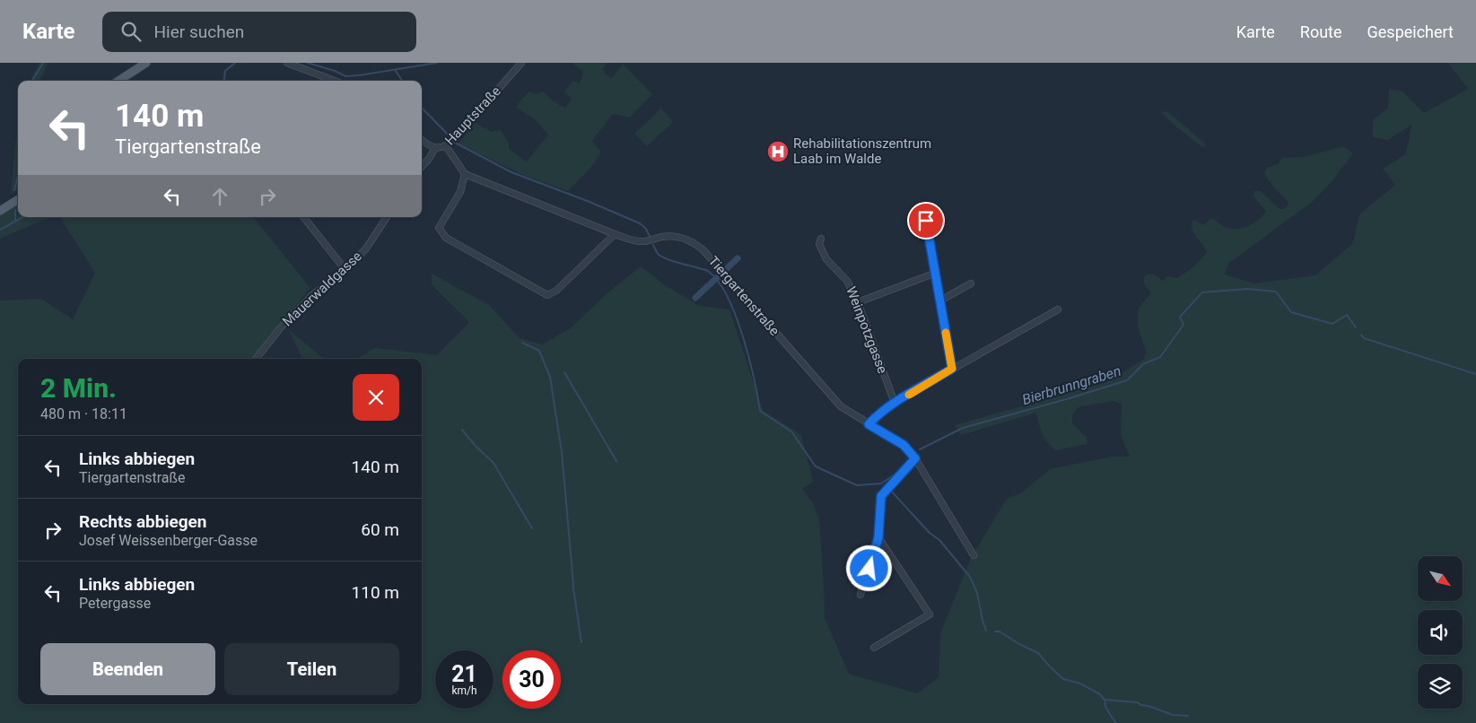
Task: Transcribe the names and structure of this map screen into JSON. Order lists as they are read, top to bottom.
{
  "streets": {
    "street": [
      "Hauptstraße",
      "Mauerwaldgasse",
      "Tiergartenstraße",
      "Weinpotzgasse"
    ]
  },
  "water": ["Bierbrunngraben"],
  "places": {
    "hospital": ["Rehabilitationszentrum Laab im Walde"]
  },
  "north": "bottom right",
  "page": {
    "header": "Karte",
    "search": "Hier suchen",
    "nav": ["Karte", "Route", "Gespeichert"],
    "turn": ["140 m", "Tiergartenstraße"],
    "heading": ["2 Min.", "480 m · 18:11"],
    "list": [
      {
        "name": "Links abbiegen",
        "note": "Tiergartenstraße",
        "value": "140 m"
      },
      {
        "name": "Rechts abbiegen",
        "note": "Josef Weissenberger-Gasse",
        "value": "60 m"
      },
      {
        "name": "Links abbiegen",
        "note": "Petergasse",
        "value": "110 m"
      }
    ],
    "buttons": ["Beenden", "Teilen"],
    "speed": "21 km/h",
    "limit": "30"
  }
}
